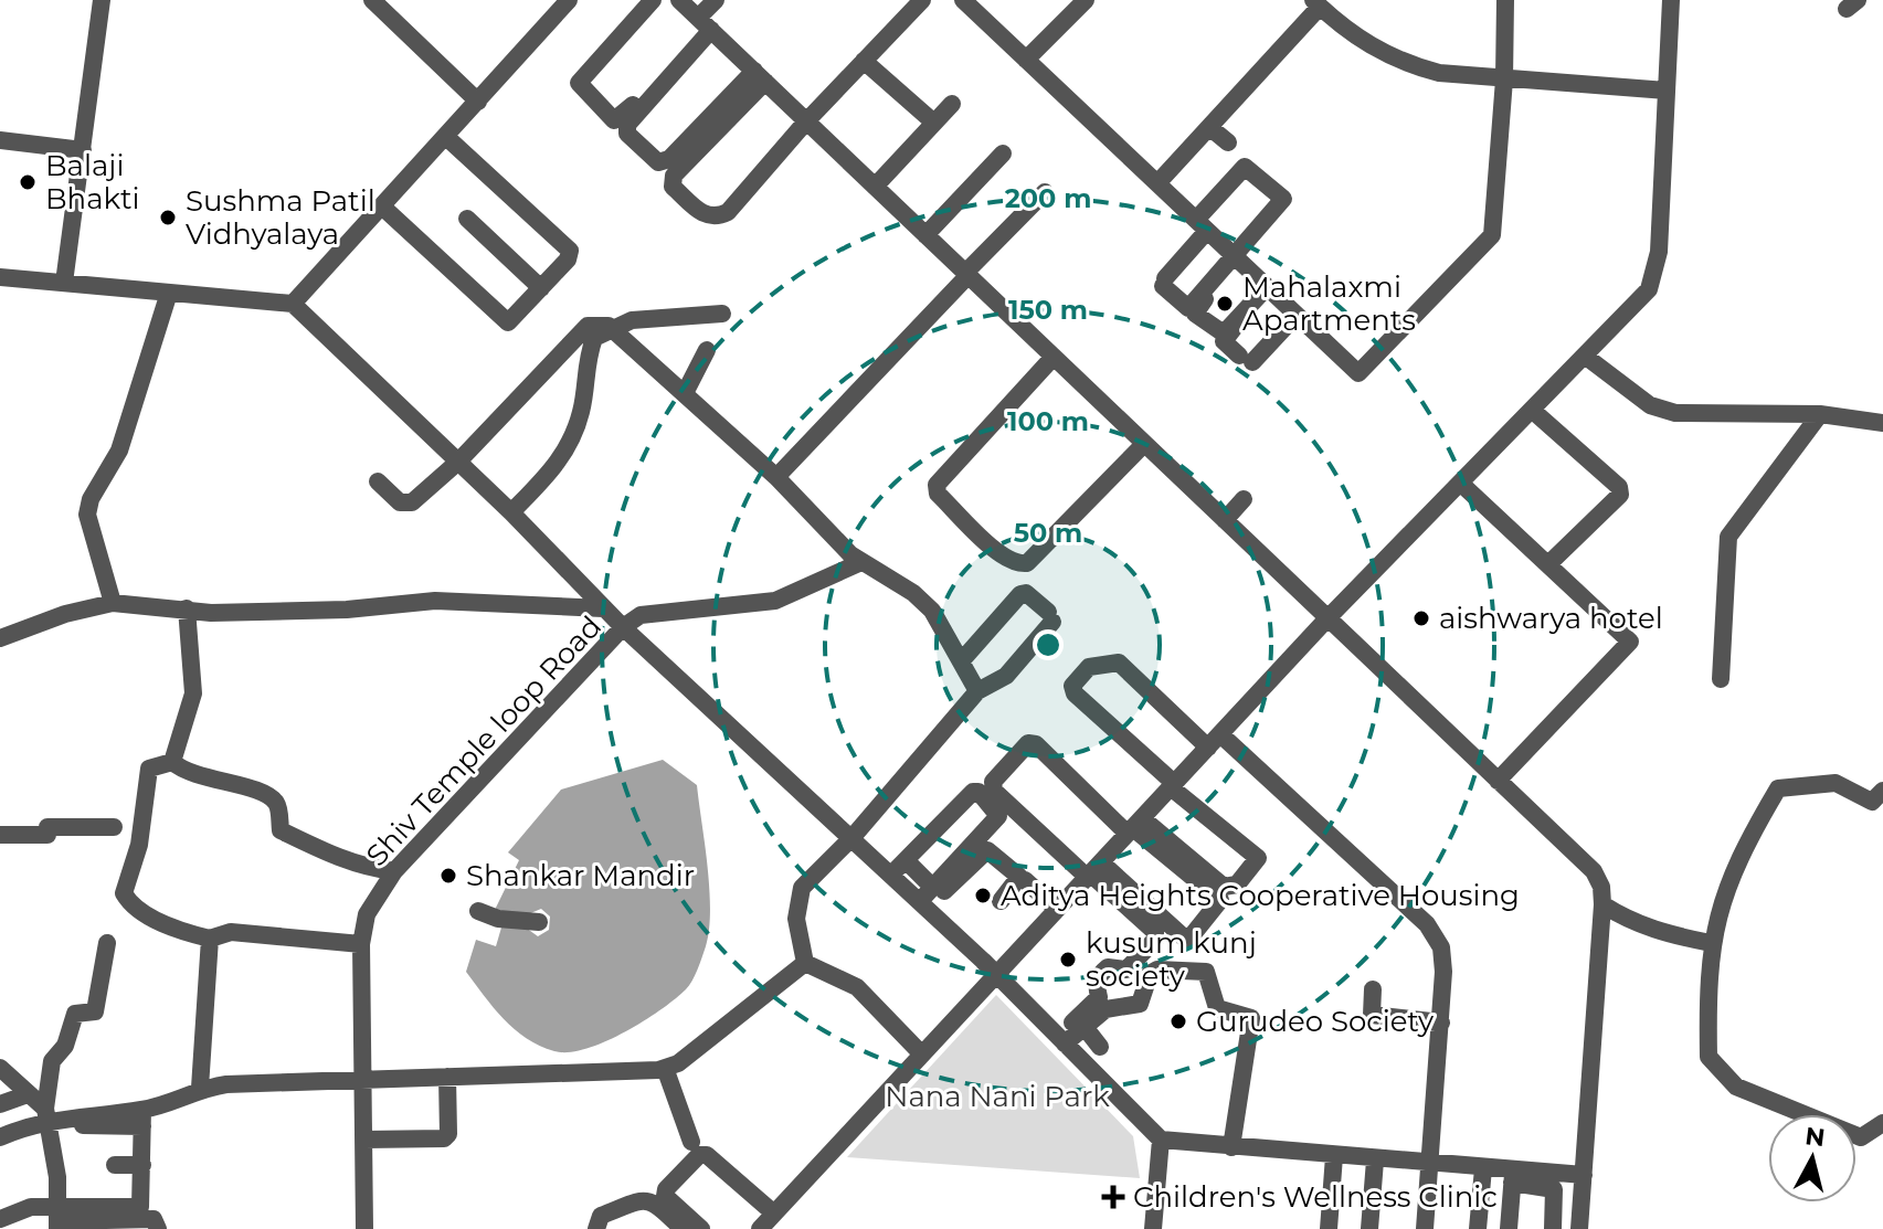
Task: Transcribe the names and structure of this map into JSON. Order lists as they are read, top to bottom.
{
  "streets": {
    "street": ["Shiv Temple loop Road"]
  },
  "parks": ["Nana Nani Park"],
  "places": {
    "other": [
      "Balaji Bhakti",
      "Sushma Patil Vidhyalaya",
      "Mahalaxmi Apartments",
      "aishwarya hotel",
      "Shankar Mandir",
      "Aditya Heights Cooperative Housing",
      "kusum kunj society",
      "Gurudeo Society"
    ],
    "health": ["Children's Wellness Clinic"]
  },
  "north": "top",
  "rings": [
    "200 m",
    "150 m",
    "100 m",
    "50 m"
  ]
}
